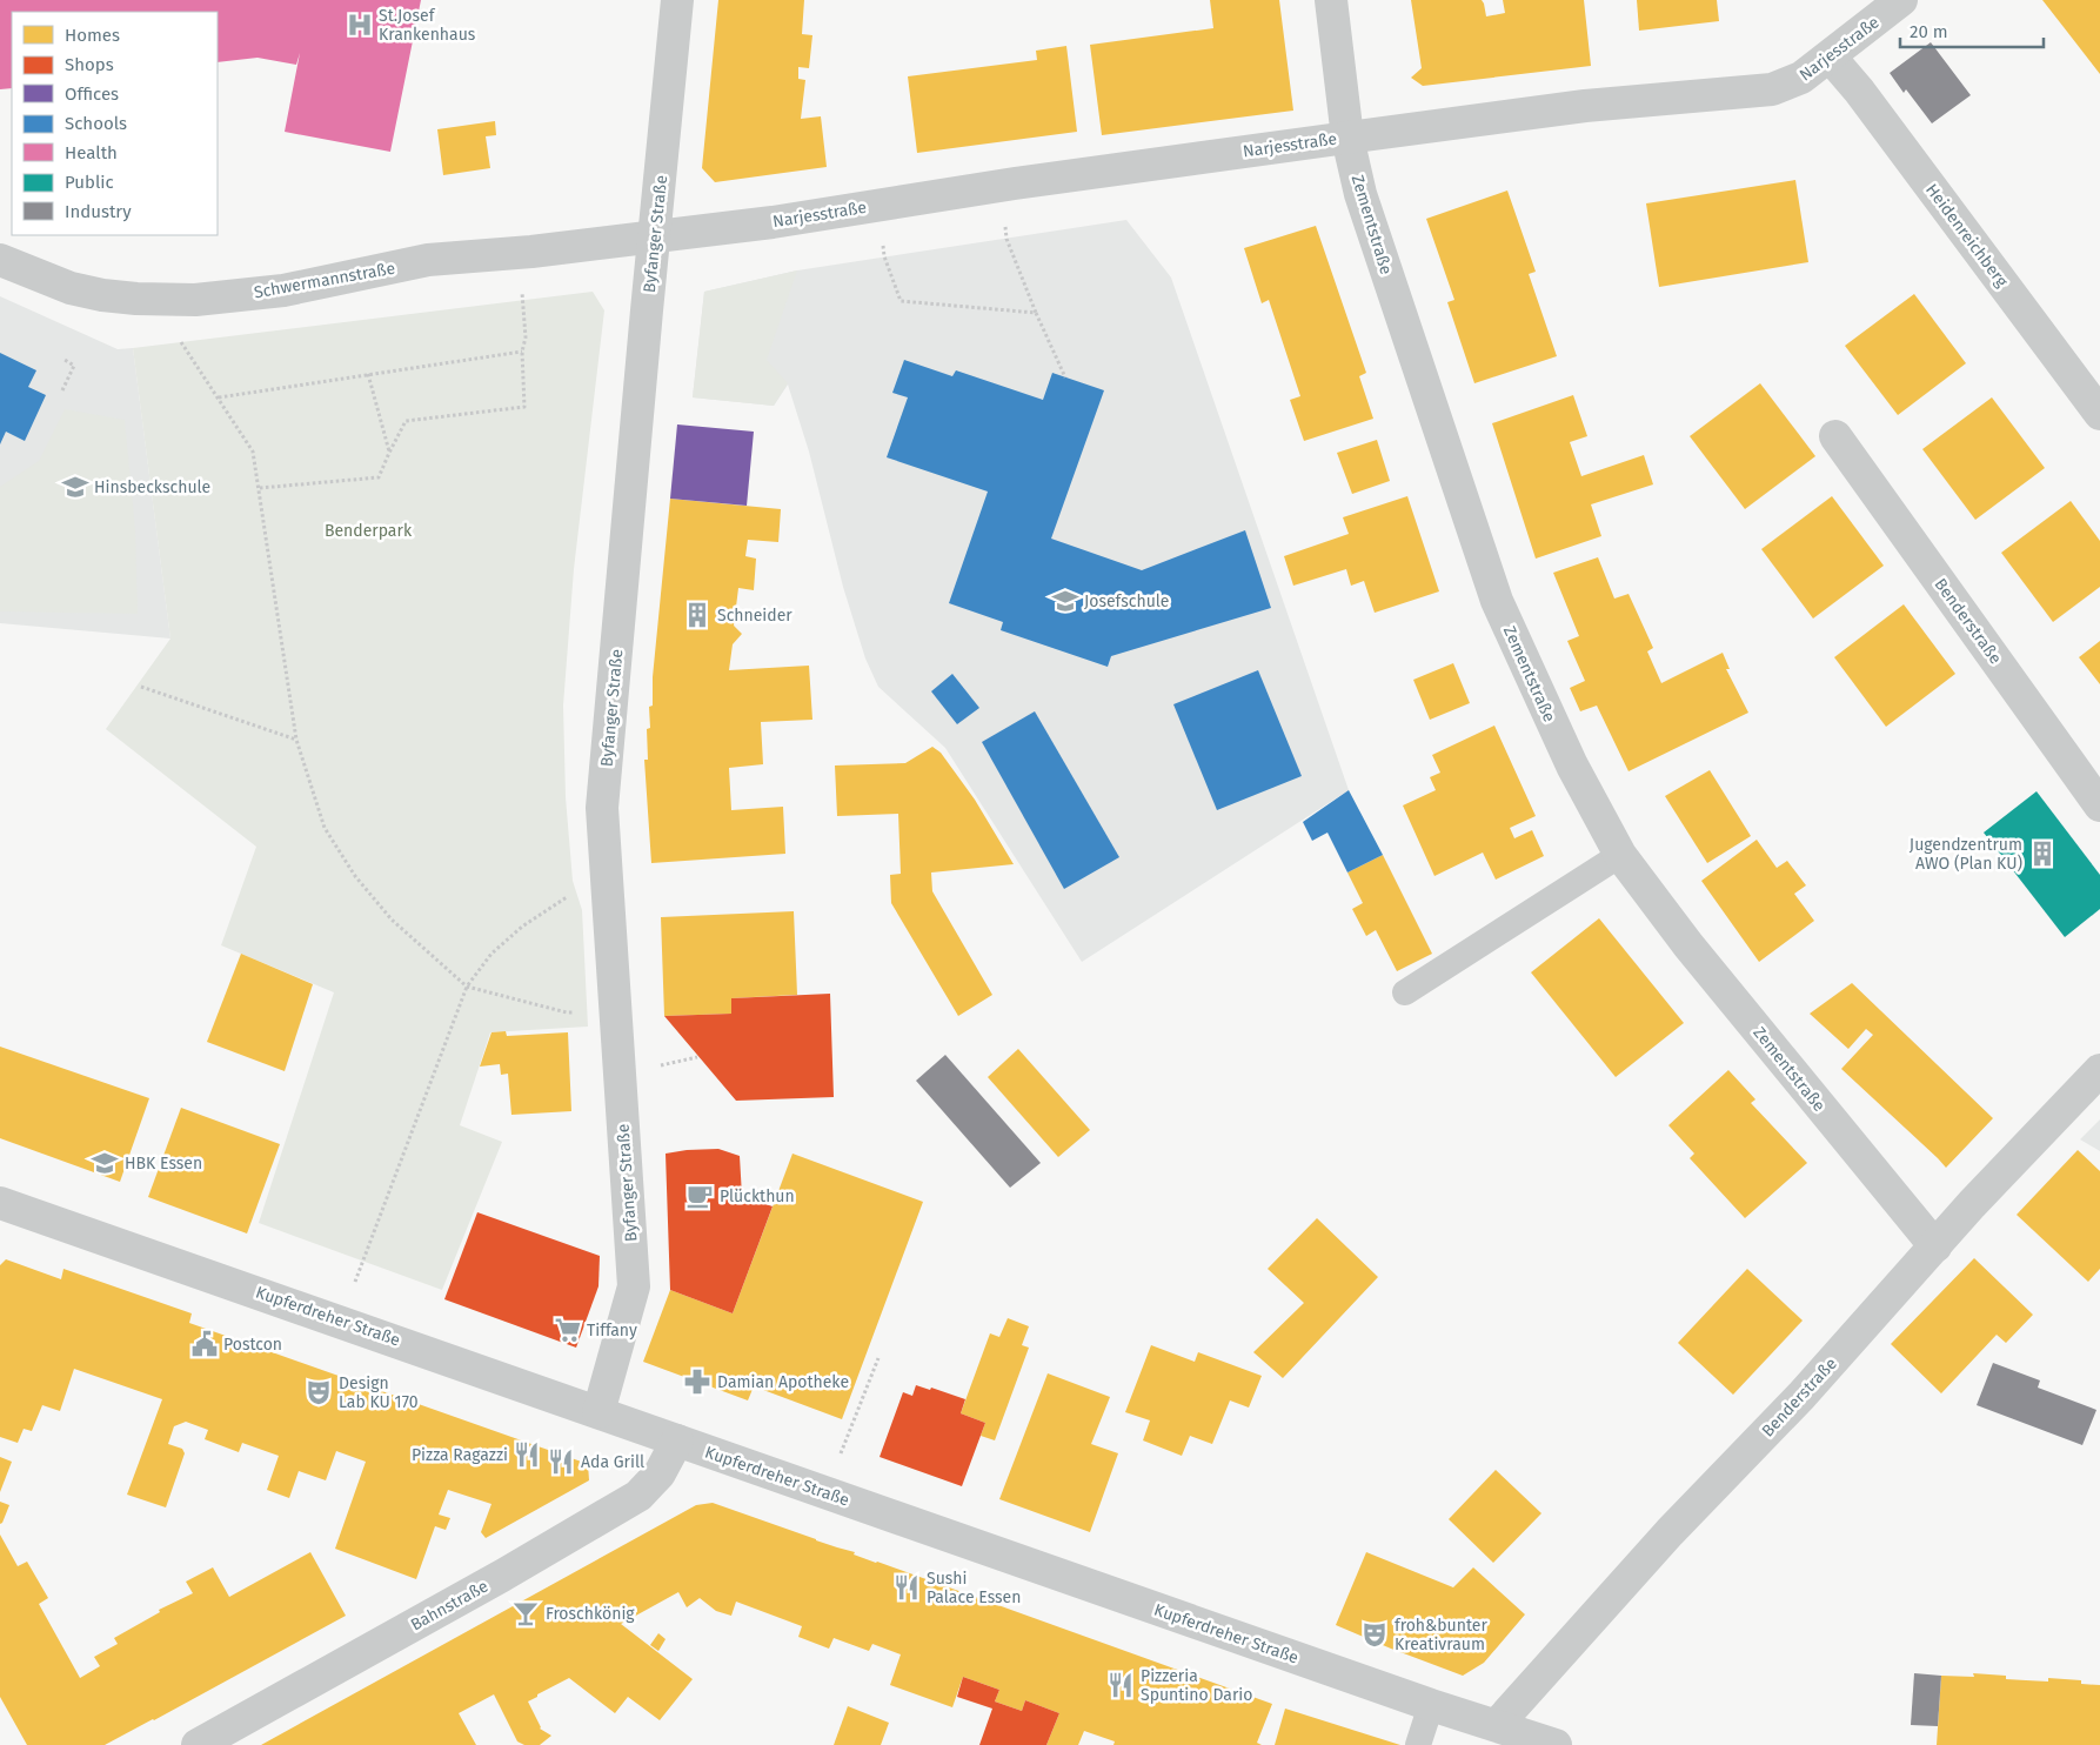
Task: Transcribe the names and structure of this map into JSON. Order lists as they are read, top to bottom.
{
  "streets": {
    "street": [
      "Narjesstraße",
      "Zementstraße",
      "Byfanger Straße",
      "Heidenreichberg",
      "Schwermannstraße",
      "Benderstraße",
      "Kupferdreher Straße",
      "Bahnstraße"
    ]
  },
  "crossings": [
    ["Narjesstraße", "Zementstraße"],
    ["Narjesstraße", "Byfanger Straße"],
    ["Narjesstraße", "Heidenreichberg"],
    ["Narjesstraße", "Schwermannstraße"],
    ["Zementstraße", "Benderstraße"],
    ["Byfanger Straße", "Schwermannstraße"],
    ["Byfanger Straße", "Kupferdreher Straße"],
    ["Benderstraße", "Kupferdreher Straße"],
    ["Kupferdreher Straße", "Bahnstraße"]
  ],
  "parks": ["Benderpark"],
  "places": {
    "hospital": ["St.Josef Krankenhaus"],
    "school or university": ["Hinsbeckschule", "Josefschule", "HBK Essen"],
    "building": ["Schneider", "Jugendzentrum AWO (Plan KU)"],
    "cafe": ["Plückthun"],
    "supermarket": ["Tiffany"],
    "public building": ["Postcon"],
    "pharmacy": ["Damian Apotheke"],
    "theatre": ["Design Lab KU 170", "froh&bunter Kreativraum"],
    "restaurant": [
      "Pizza Ragazzi",
      "Ada Grill",
      "Sushi Palace Essen",
      "Pizzeria Spuntino Dario"
    ],
    "bar": ["Froschkönig"]
  },
  "legend": [
    "Homes",
    "Shops",
    "Offices",
    "Schools",
    "Health",
    "Public",
    "Industry"
  ],
  "scale_bar": "20 m"
}
